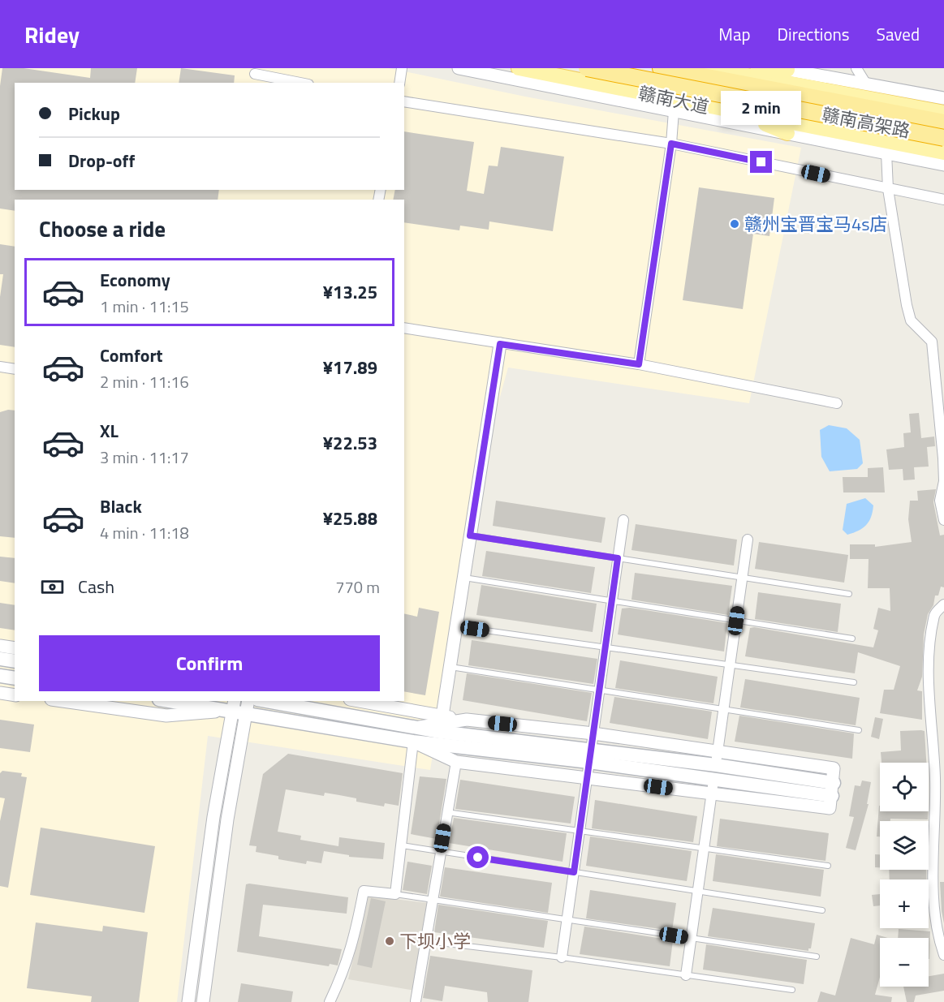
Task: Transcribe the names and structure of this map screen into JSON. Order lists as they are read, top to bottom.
{
  "streets": {
    "highway": ["赣南高架路"],
    "main road": ["赣南大道"]
  },
  "places": ["赣州宝晋宝马4s店", "下坝小学"],
  "page": {
    "header": "Ridey",
    "nav": ["Map", "Directions", "Saved"],
    "banner": ["Pickup", "Drop-off"],
    "bubble": "2 min",
    "heading": "Choose a ride",
    "list": [
      {
        "name": "Economy",
        "note": "1 min · 11:15",
        "value": "¥13.25"
      },
      {
        "name": "Comfort",
        "note": "2 min · 11:16",
        "value": "¥17.89"
      },
      {
        "name": "XL",
        "note": "3 min · 11:17",
        "value": "¥22.53"
      },
      {
        "name": "Black",
        "note": "4 min · 11:18",
        "value": "¥25.88"
      }
    ],
    "pay": ["Cash", "770 m"],
    "buttons": "Confirm",
    "map_buttons": ["+", "−"]
  }
}
